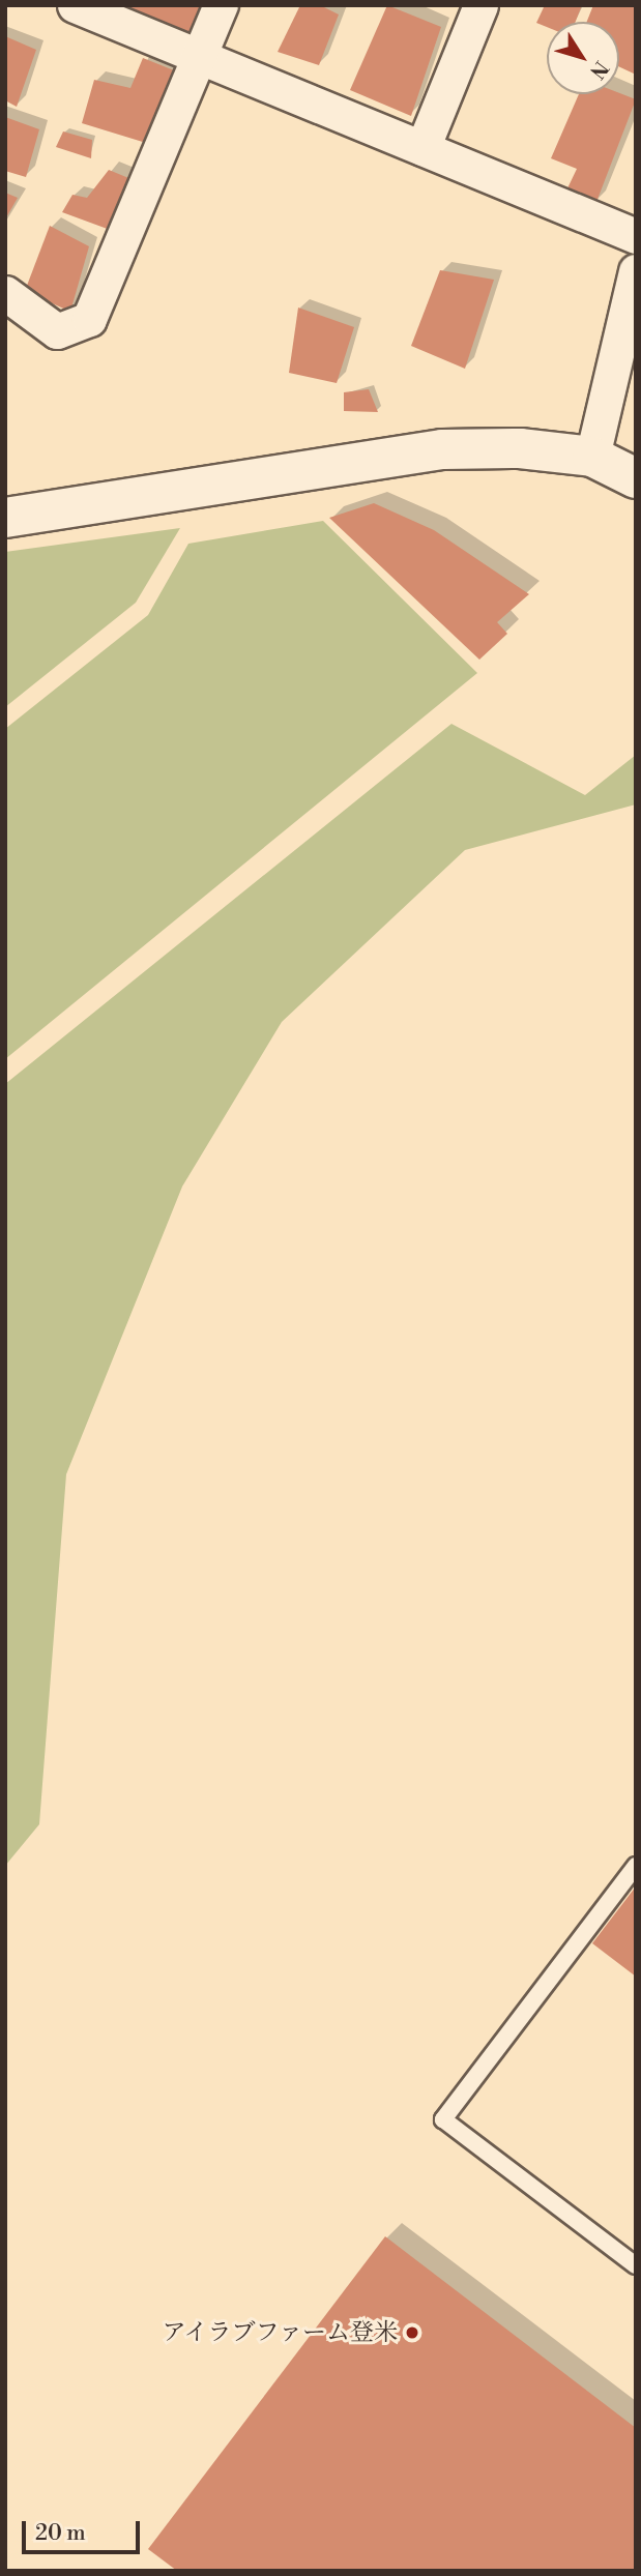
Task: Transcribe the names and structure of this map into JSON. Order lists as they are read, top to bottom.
{
  "places": ["アイラブファーム登米"],
  "scale_bar": "20 m",
  "north": "bottom right"
}
